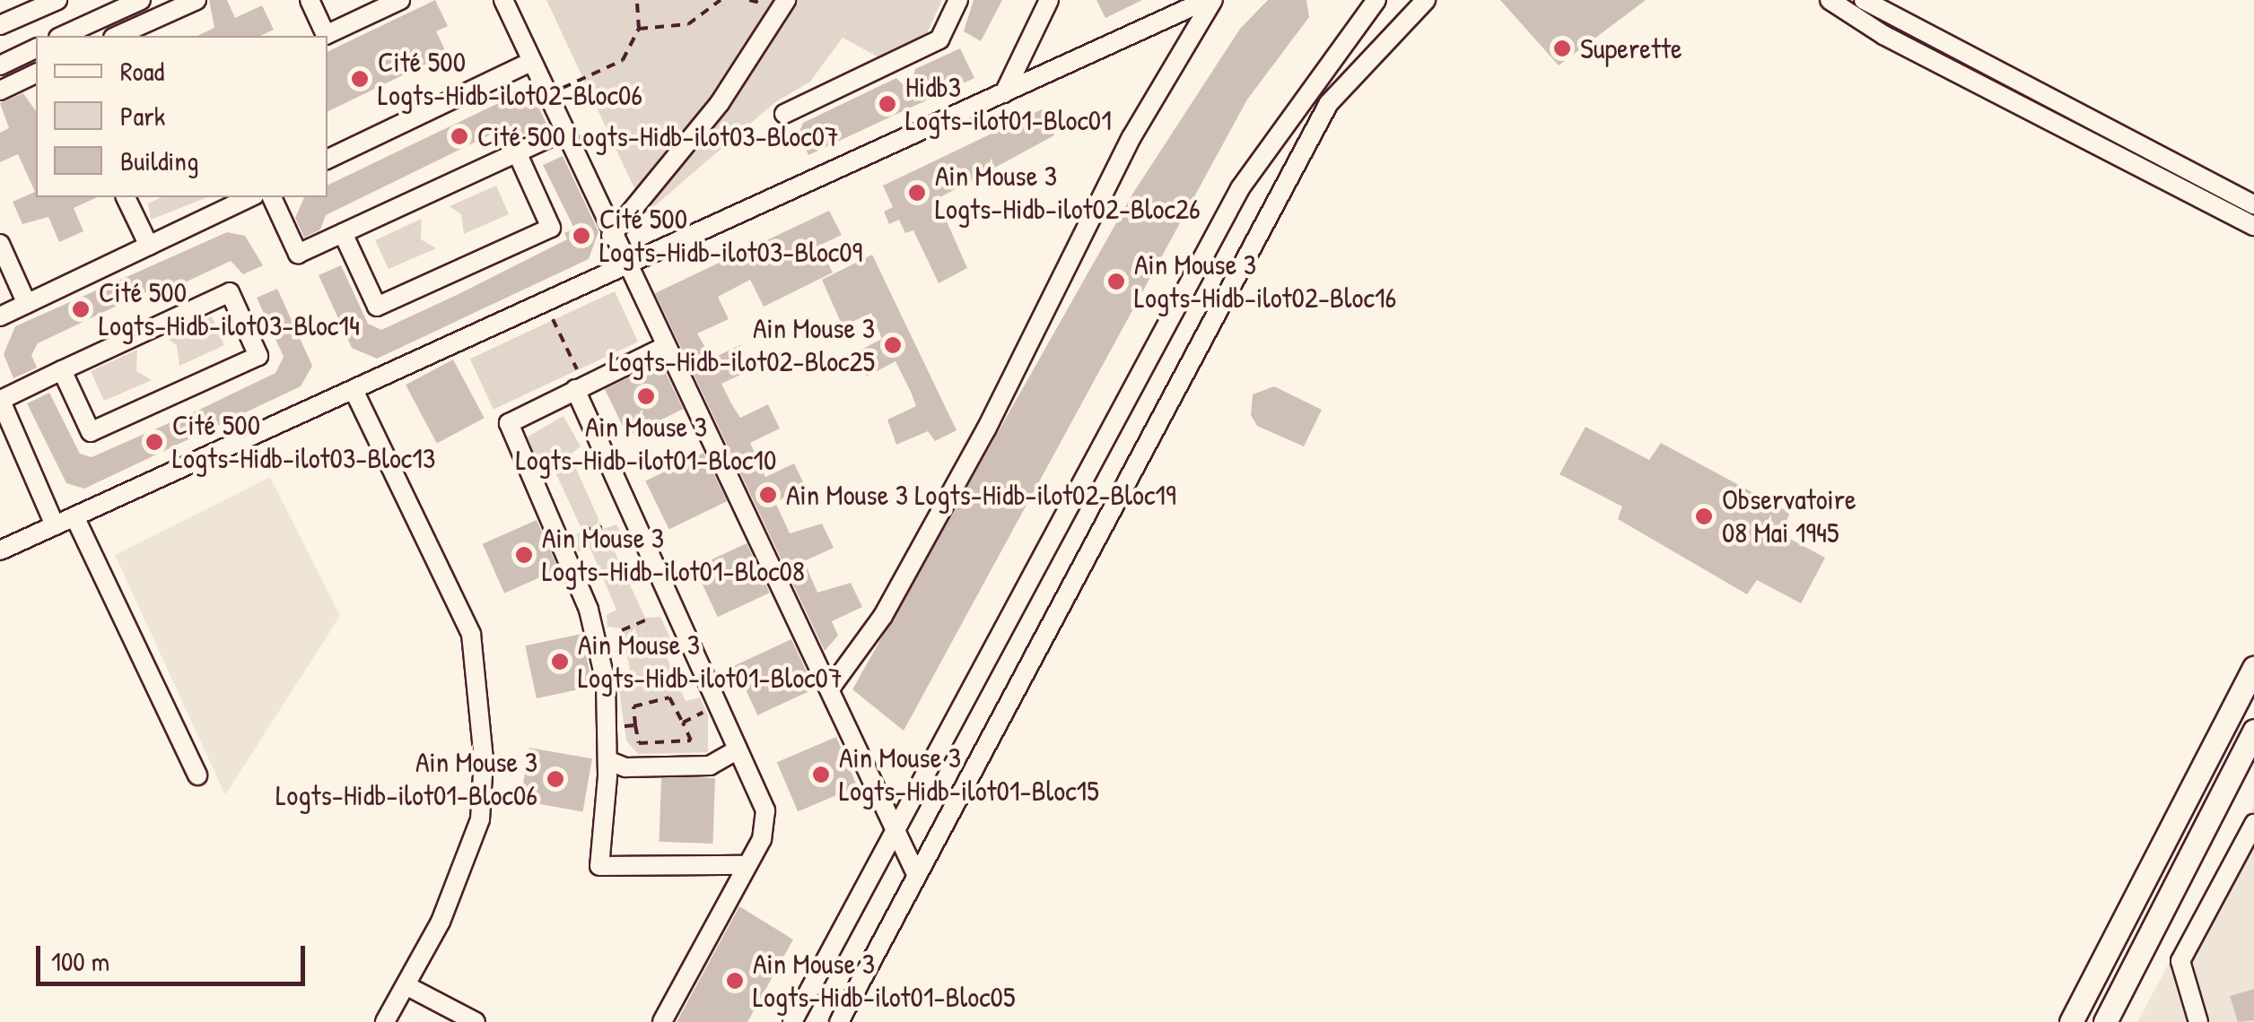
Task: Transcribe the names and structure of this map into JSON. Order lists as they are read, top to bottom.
{
  "places": [
    "Superette",
    "Cité 500 Logts-Hidb-ilot02-Bloc06",
    "Hidb3 Logts-ilot01-Bloc01",
    "Cité 500 Logts-Hidb-ilot03-Bloc07",
    "Ain Mouse 3 Logts-Hidb-ilot02-Bloc26",
    "Cité 500 Logts-Hidb-ilot03-Bloc09",
    "Ain Mouse 3 Logts-Hidb-ilot02-Bloc16",
    "Cité 500 Logts-Hidb-ilot03-Bloc14",
    "Ain Mouse 3 Logts-Hidb-ilot02-Bloc25",
    "Ain Mouse 3 Logts-Hidb-ilot01-Bloc10",
    "Cité 500 Logts-Hidb-ilot03-Bloc13",
    "Ain Mouse 3 Logts-Hidb-ilot02-Bloc19",
    "Observatoire 08 Mai 1945",
    "Ain Mouse 3 Logts-Hidb-ilot01-Bloc08",
    "Ain Mouse 3 Logts-Hidb-ilot01-Bloc07",
    "Ain Mouse 3 Logts-Hidb-ilot01-Bloc15",
    "Ain Mouse 3 Logts-Hidb-ilot01-Bloc06",
    "Ain Mouse 3 Logts-Hidb-ilot01-Bloc05"
  ],
  "legend": ["Road", "Park", "Building"],
  "scale_bar": "100 m"
}
